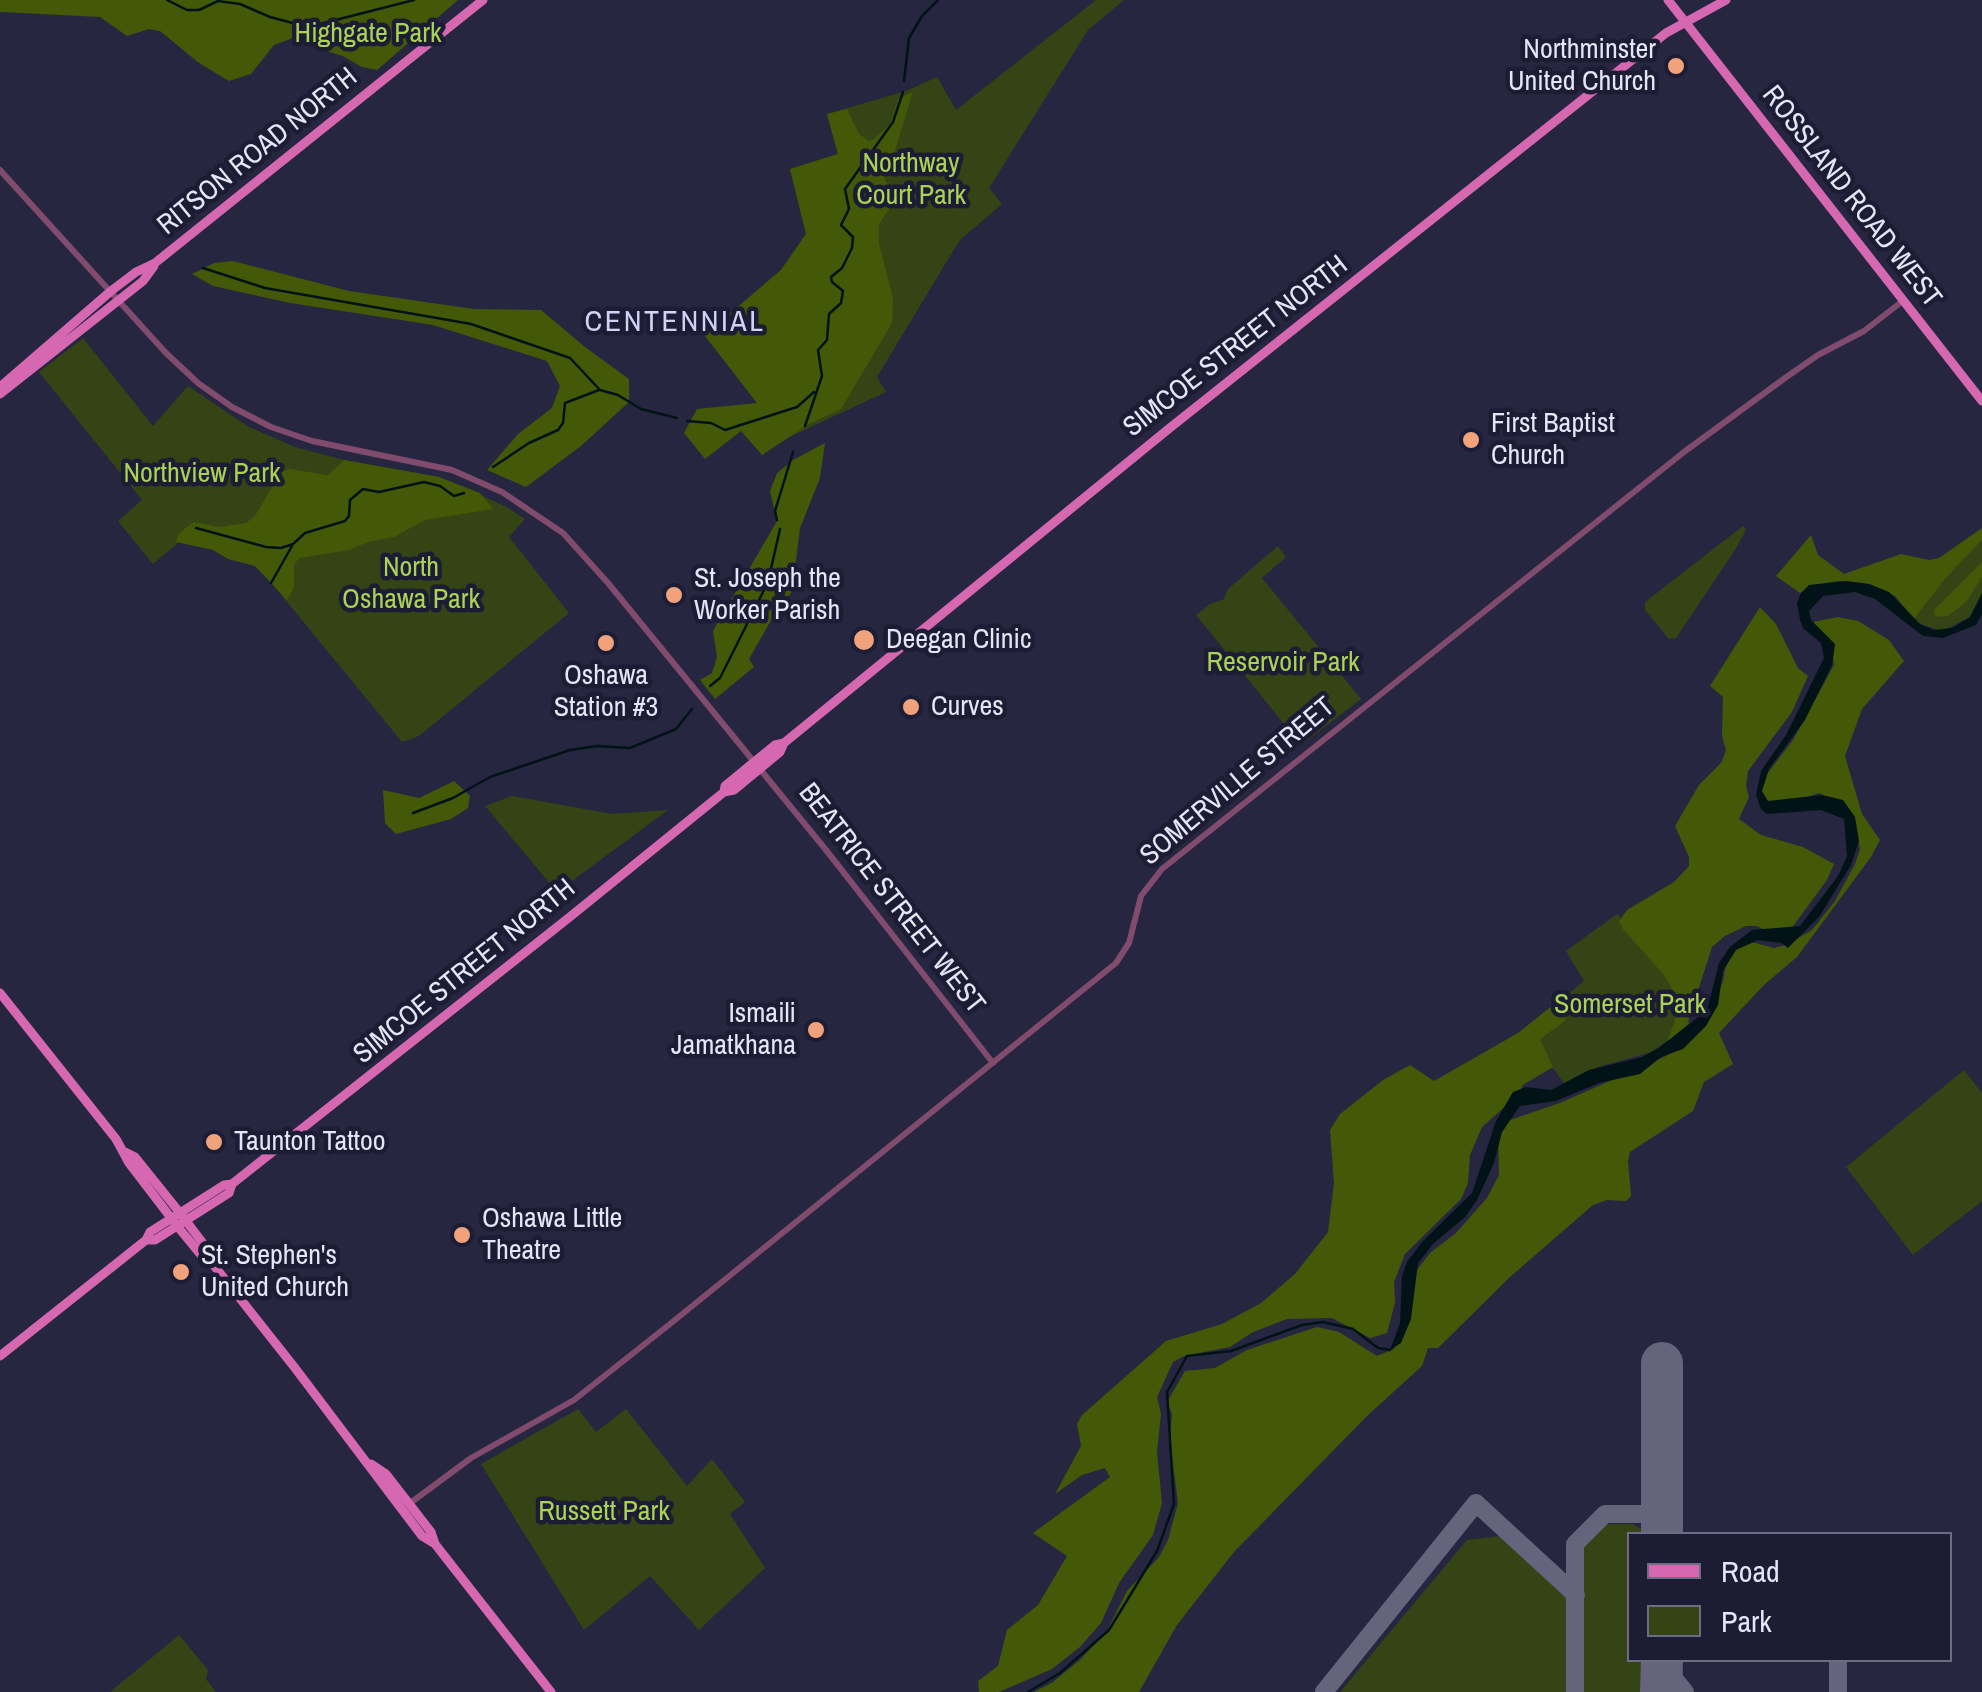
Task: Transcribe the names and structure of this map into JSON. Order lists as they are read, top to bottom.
{
  "streets": {
    "main road": ["RITSON ROAD NORTH", "ROSSLAND ROAD WEST", "SIMCOE STREET NORTH"],
    "street": ["SOMERVILLE STREET", "BEATRICE STREET WEST"]
  },
  "crossings": [
    ["RITSON ROAD NORTH", "BEATRICE STREET WEST"],
    ["ROSSLAND ROAD WEST", "SIMCOE STREET NORTH"],
    ["ROSSLAND ROAD WEST", "SOMERVILLE STREET"],
    ["SIMCOE STREET NORTH", "BEATRICE STREET WEST"],
    ["SOMERVILLE STREET", "BEATRICE STREET WEST"]
  ],
  "districts": ["CENTENNIAL"],
  "parks": [
    "Highgate Park",
    "Northway Court Park",
    "Northview Park",
    "North Oshawa Park",
    "Reservoir Park",
    "Somerset Park",
    "Russett Park"
  ],
  "places": [
    "Northminster United Church",
    "First Baptist Church",
    "St. Joseph the Worker Parish",
    "Deegan Clinic",
    "Oshawa Station #3",
    "Curves",
    "Ismaili Jamatkhana",
    "Taunton Tattoo",
    "Oshawa Little Theatre",
    "St. Stephen's United Church"
  ],
  "legend": ["Road", "Park"]
}
